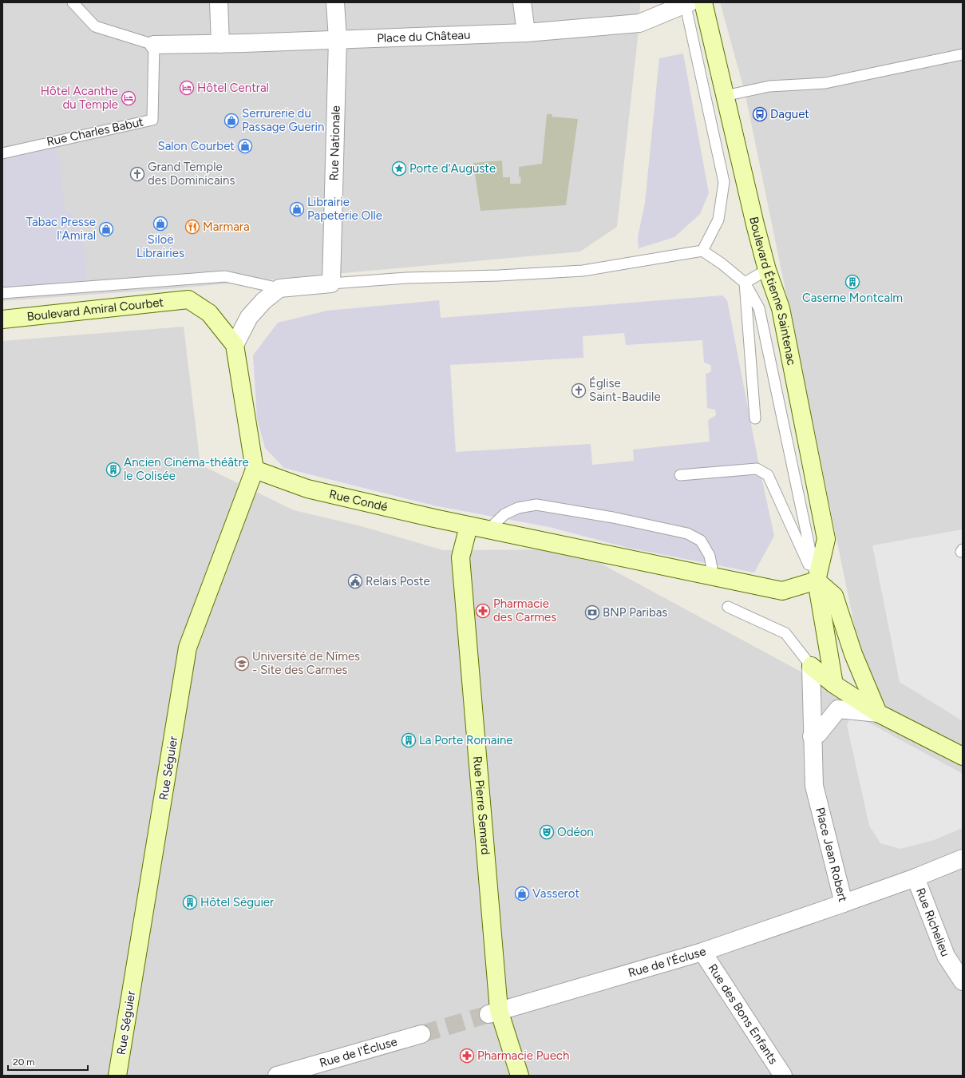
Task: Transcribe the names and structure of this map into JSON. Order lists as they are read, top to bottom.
{
  "streets": {
    "street": [
      "Place du Château",
      "Rue Nationale",
      "Boulevard Étienne Saintenac",
      "Boulevard Amiral Courbet",
      "Rue Condé",
      "Rue Séguier",
      "Rue Pierre Semard",
      "Place Jean Robert",
      "Rue Richelieu",
      "Rue de l'Écluse",
      "Rue des Bons Enfants"
    ],
    "lane": ["Rue Charles Babut"]
  },
  "crossings": [
    ["Place du Château", "Rue Charles Babut"],
    ["Place du Château", "Rue Nationale"],
    ["Rue Condé", "Rue Séguier"],
    ["Rue Condé", "Rue Pierre Semard"],
    ["Rue Pierre Semard", "Rue de l'Écluse"],
    ["Place Jean Robert", "Rue Richelieu"],
    ["Place Jean Robert", "Rue de l'Écluse"],
    ["Rue de l'Écluse", "Rue des Bons Enfants"]
  ],
  "places": {
    "hotel": ["Hôtel Central", "Hôtel Acanthe du Temple"],
    "bus stop": ["Daguet"],
    "shop": [
      "Serrurerie du Passage Guerin",
      "Salon Courbet",
      "Librairie Papeterie Olle",
      "Siloë Librairies",
      "Tabac Presse l'Amiral",
      "Vasserot"
    ],
    "place": ["Porte d'Auguste"],
    "church": ["Grand Temple des Dominicains", "Église Saint-Baudile"],
    "restaurant": ["Marmara"],
    "building": [
      "Caserne Montcalm",
      "Ancien Cinéma-théâtre le Colisée",
      "La Porte Romaine",
      "Hôtel Séguier"
    ],
    "public building": ["Relais Poste"],
    "pharmacy": ["Pharmacie des Carmes", "Pharmacie Puech"],
    "bank": ["BNP Paribas"],
    "school or university": ["Université de Nîmes - Site des Carmes"],
    "theatre": ["Odéon"]
  },
  "scale_bar": "20 m"
}
